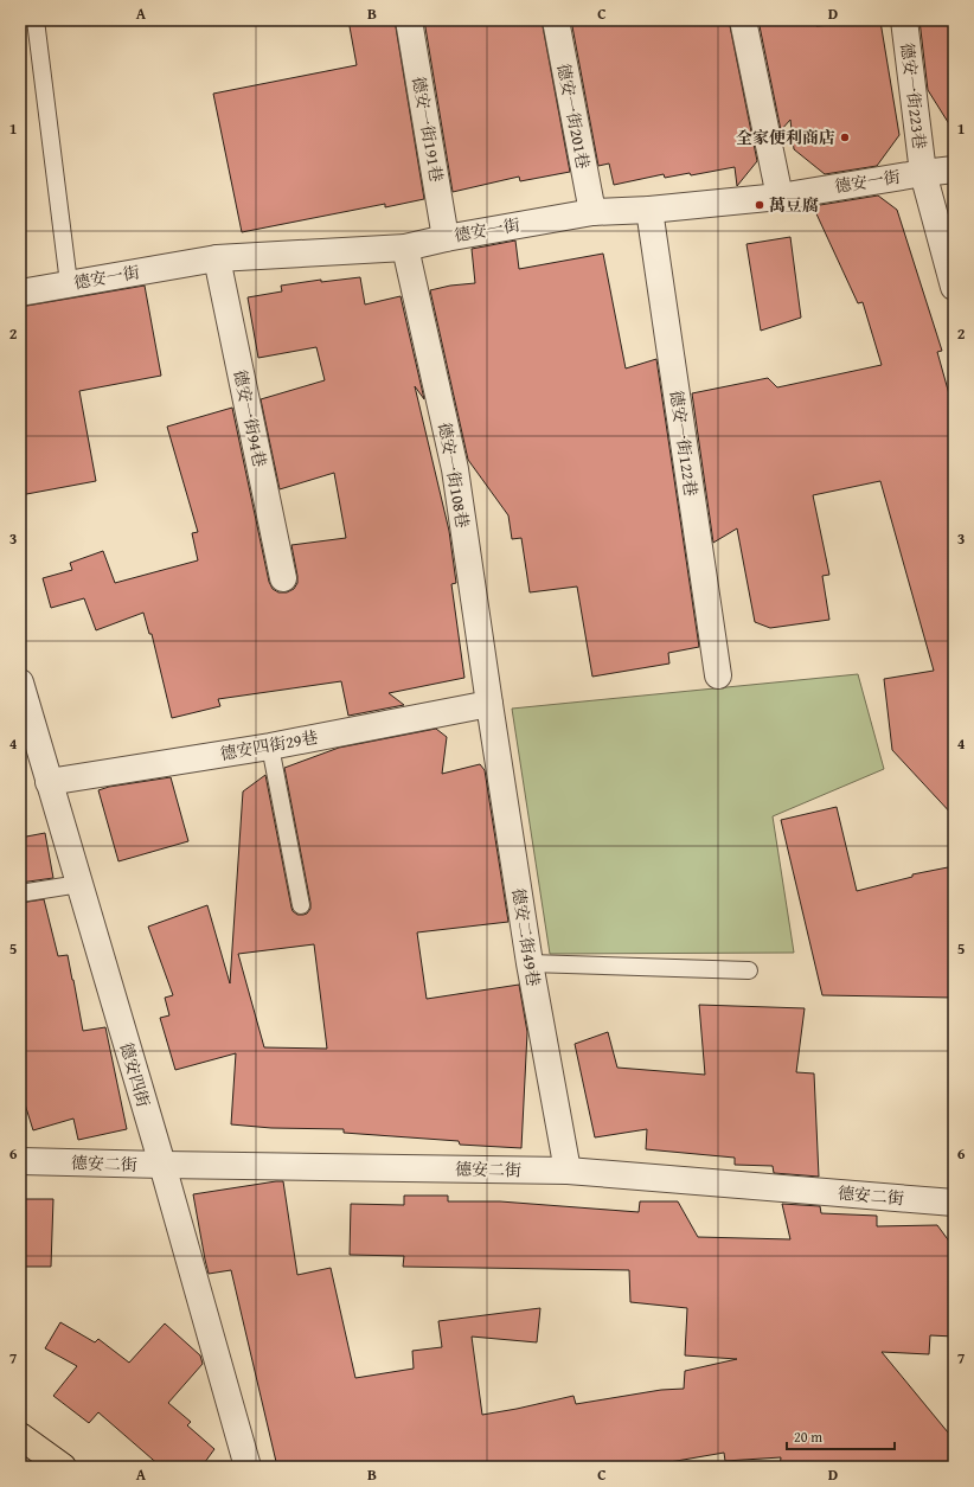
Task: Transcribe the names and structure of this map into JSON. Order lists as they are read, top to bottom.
{
  "streets": {
    "street": [
      "德安一街223巷",
      "德安一街201巷",
      "德安一街191巷",
      "德安一街",
      "德安一街94巷",
      "德安一街122巷",
      "德安一街108巷",
      "德安四街29巷",
      "德安二街49巷",
      "德安四街",
      "德安二街"
    ]
  },
  "crossings": [
    ["德安一街223巷", "德安一街"],
    ["德安一街201巷", "德安一街"],
    ["德安一街191巷", "德安一街"],
    ["德安一街", "德安一街94巷"],
    ["德安一街", "德安一街122巷"],
    ["德安一街", "德安一街108巷"],
    ["德安一街108巷", "德安四街29巷"],
    ["德安一街108巷", "德安二街49巷"],
    ["德安四街29巷", "德安二街49巷"],
    ["德安四街29巷", "德安四街"],
    ["德安二街49巷", "德安二街"],
    ["德安四街", "德安二街"]
  ],
  "places": ["全家便利商店", "萬豆腐"],
  "scale_bar": "20 m",
  "grid": {
    "columns": [
      "A",
      "B",
      "C",
      "D"
    ],
    "rows": [
      "1",
      "2",
      "3",
      "4",
      "5",
      "6",
      "7"
    ]
  }
}
